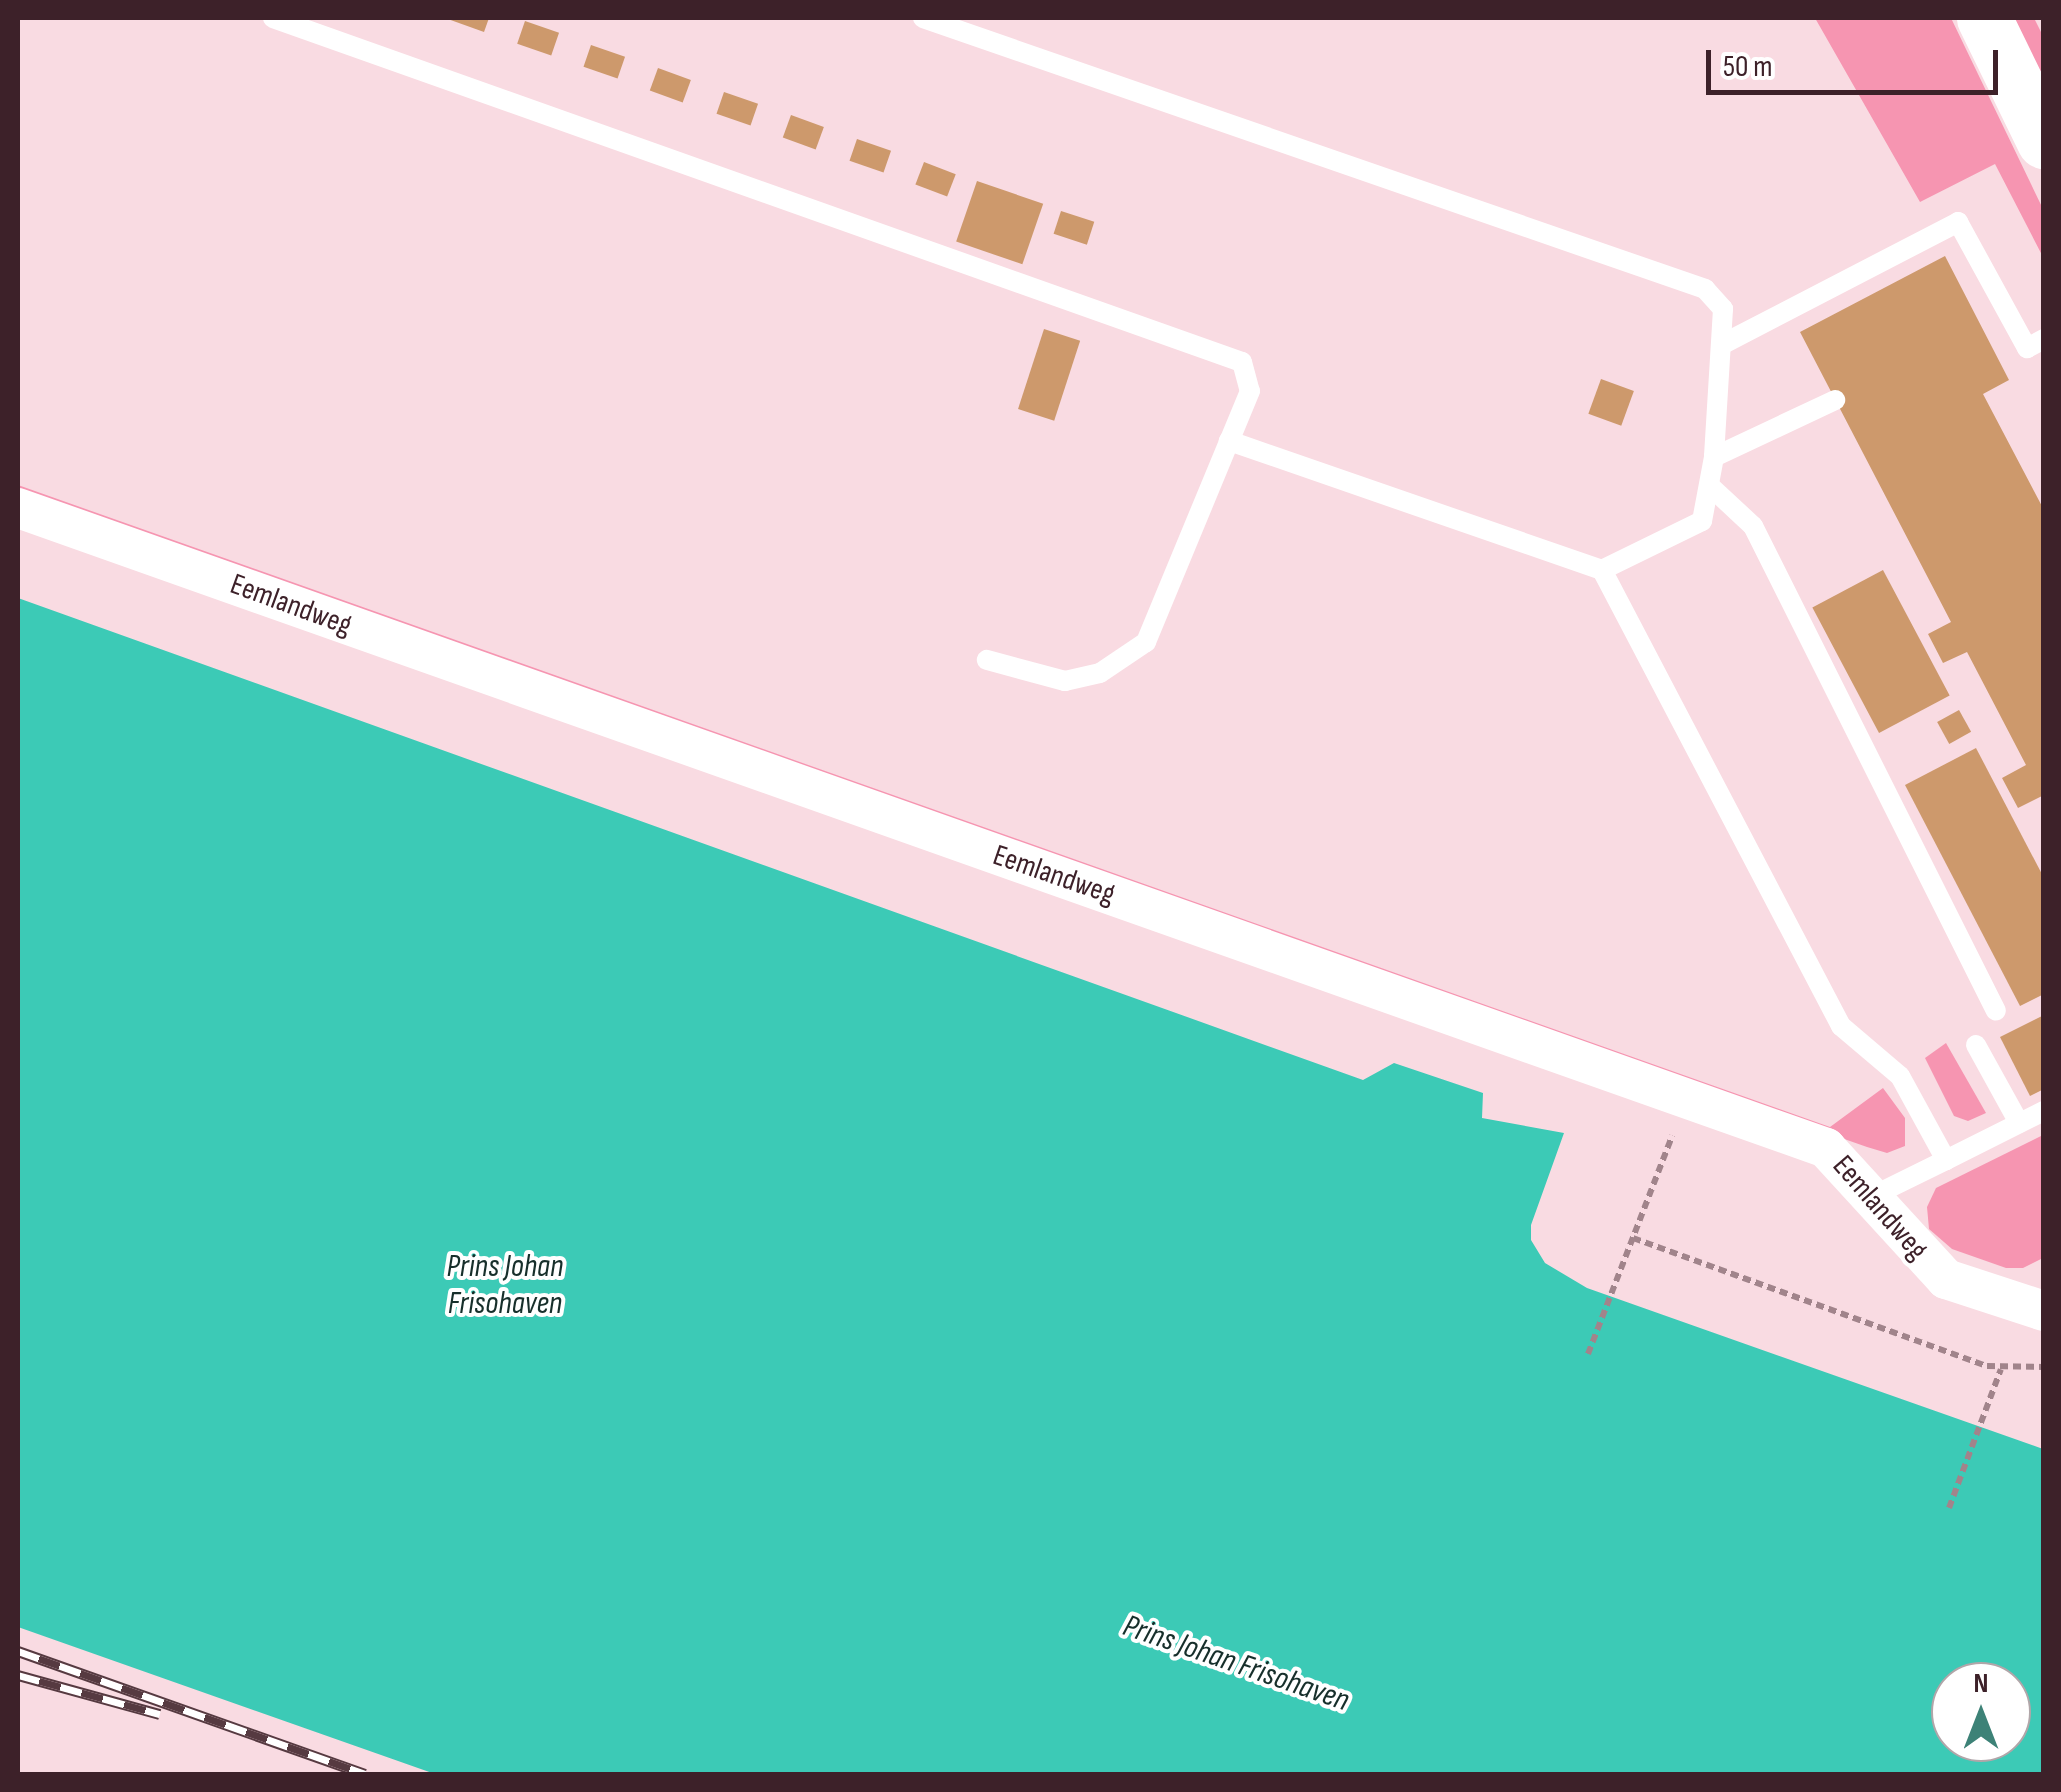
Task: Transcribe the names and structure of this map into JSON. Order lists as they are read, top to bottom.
{
  "streets": {
    "street": ["Eemlandweg"]
  },
  "water": ["Prins Johan Frisohaven"],
  "scale_bar": "50 m",
  "north": "top"
}
